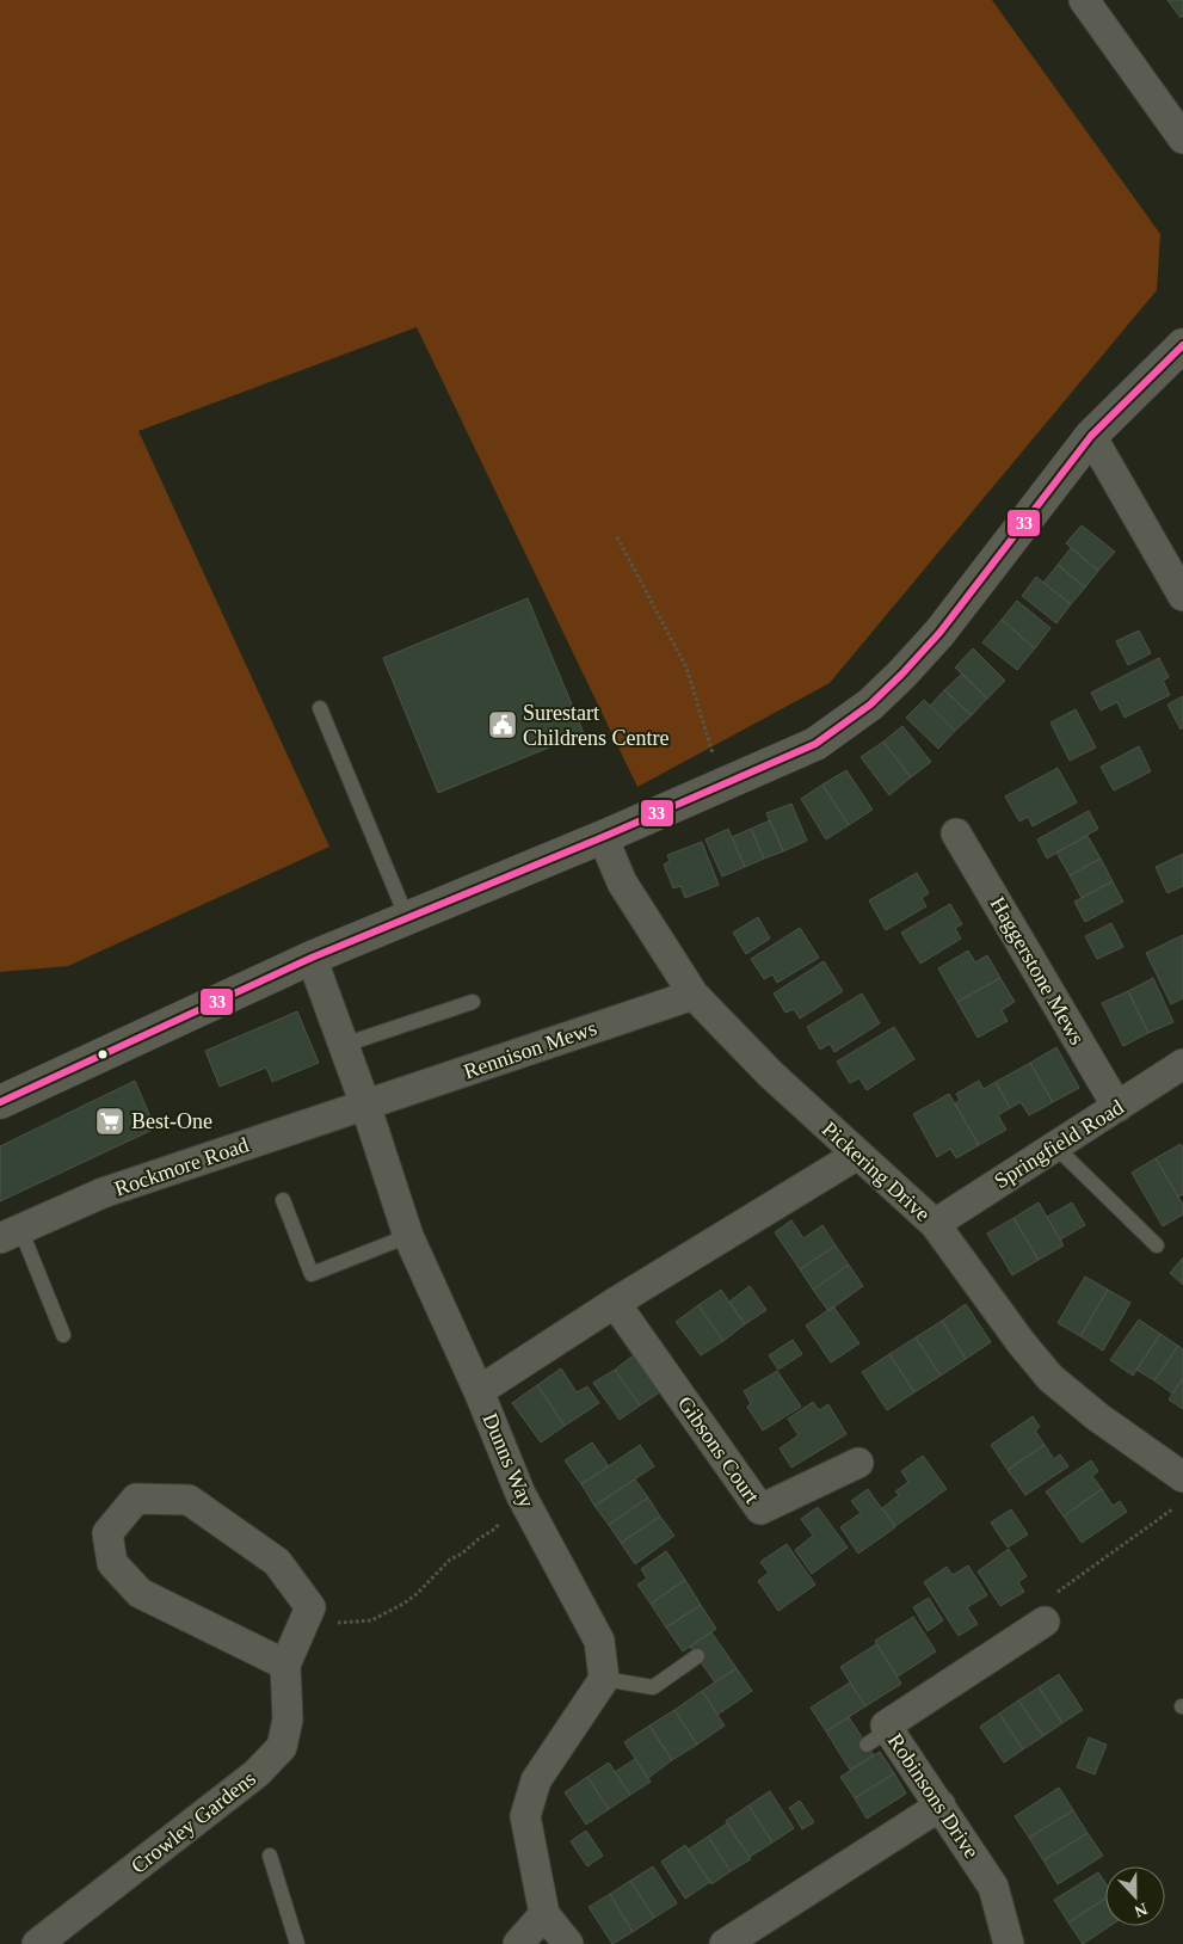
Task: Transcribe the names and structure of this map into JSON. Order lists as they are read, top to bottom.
{
  "streets": {
    "street": [
      "Haggerstone Mews",
      "Rennison Mews",
      "Springfield Road",
      "Rockmore Road",
      "Pickering Drive",
      "Gibsons Court",
      "Dunns Way",
      "Robinsons Drive",
      "Crowley Gardens"
    ]
  },
  "crossings": [
    ["Haggerstone Mews", "Springfield Road"],
    ["Rennison Mews", "Rockmore Road"],
    ["Rennison Mews", "Pickering Drive"],
    ["Rennison Mews", "Dunns Way"],
    ["Springfield Road", "Pickering Drive"],
    ["Rockmore Road", "Dunns Way"]
  ],
  "places": {
    "public building": ["Surestart Childrens Centre"],
    "supermarket": ["Best-One"]
  },
  "lines": ["transit line 33"],
  "north": "bottom"
}
